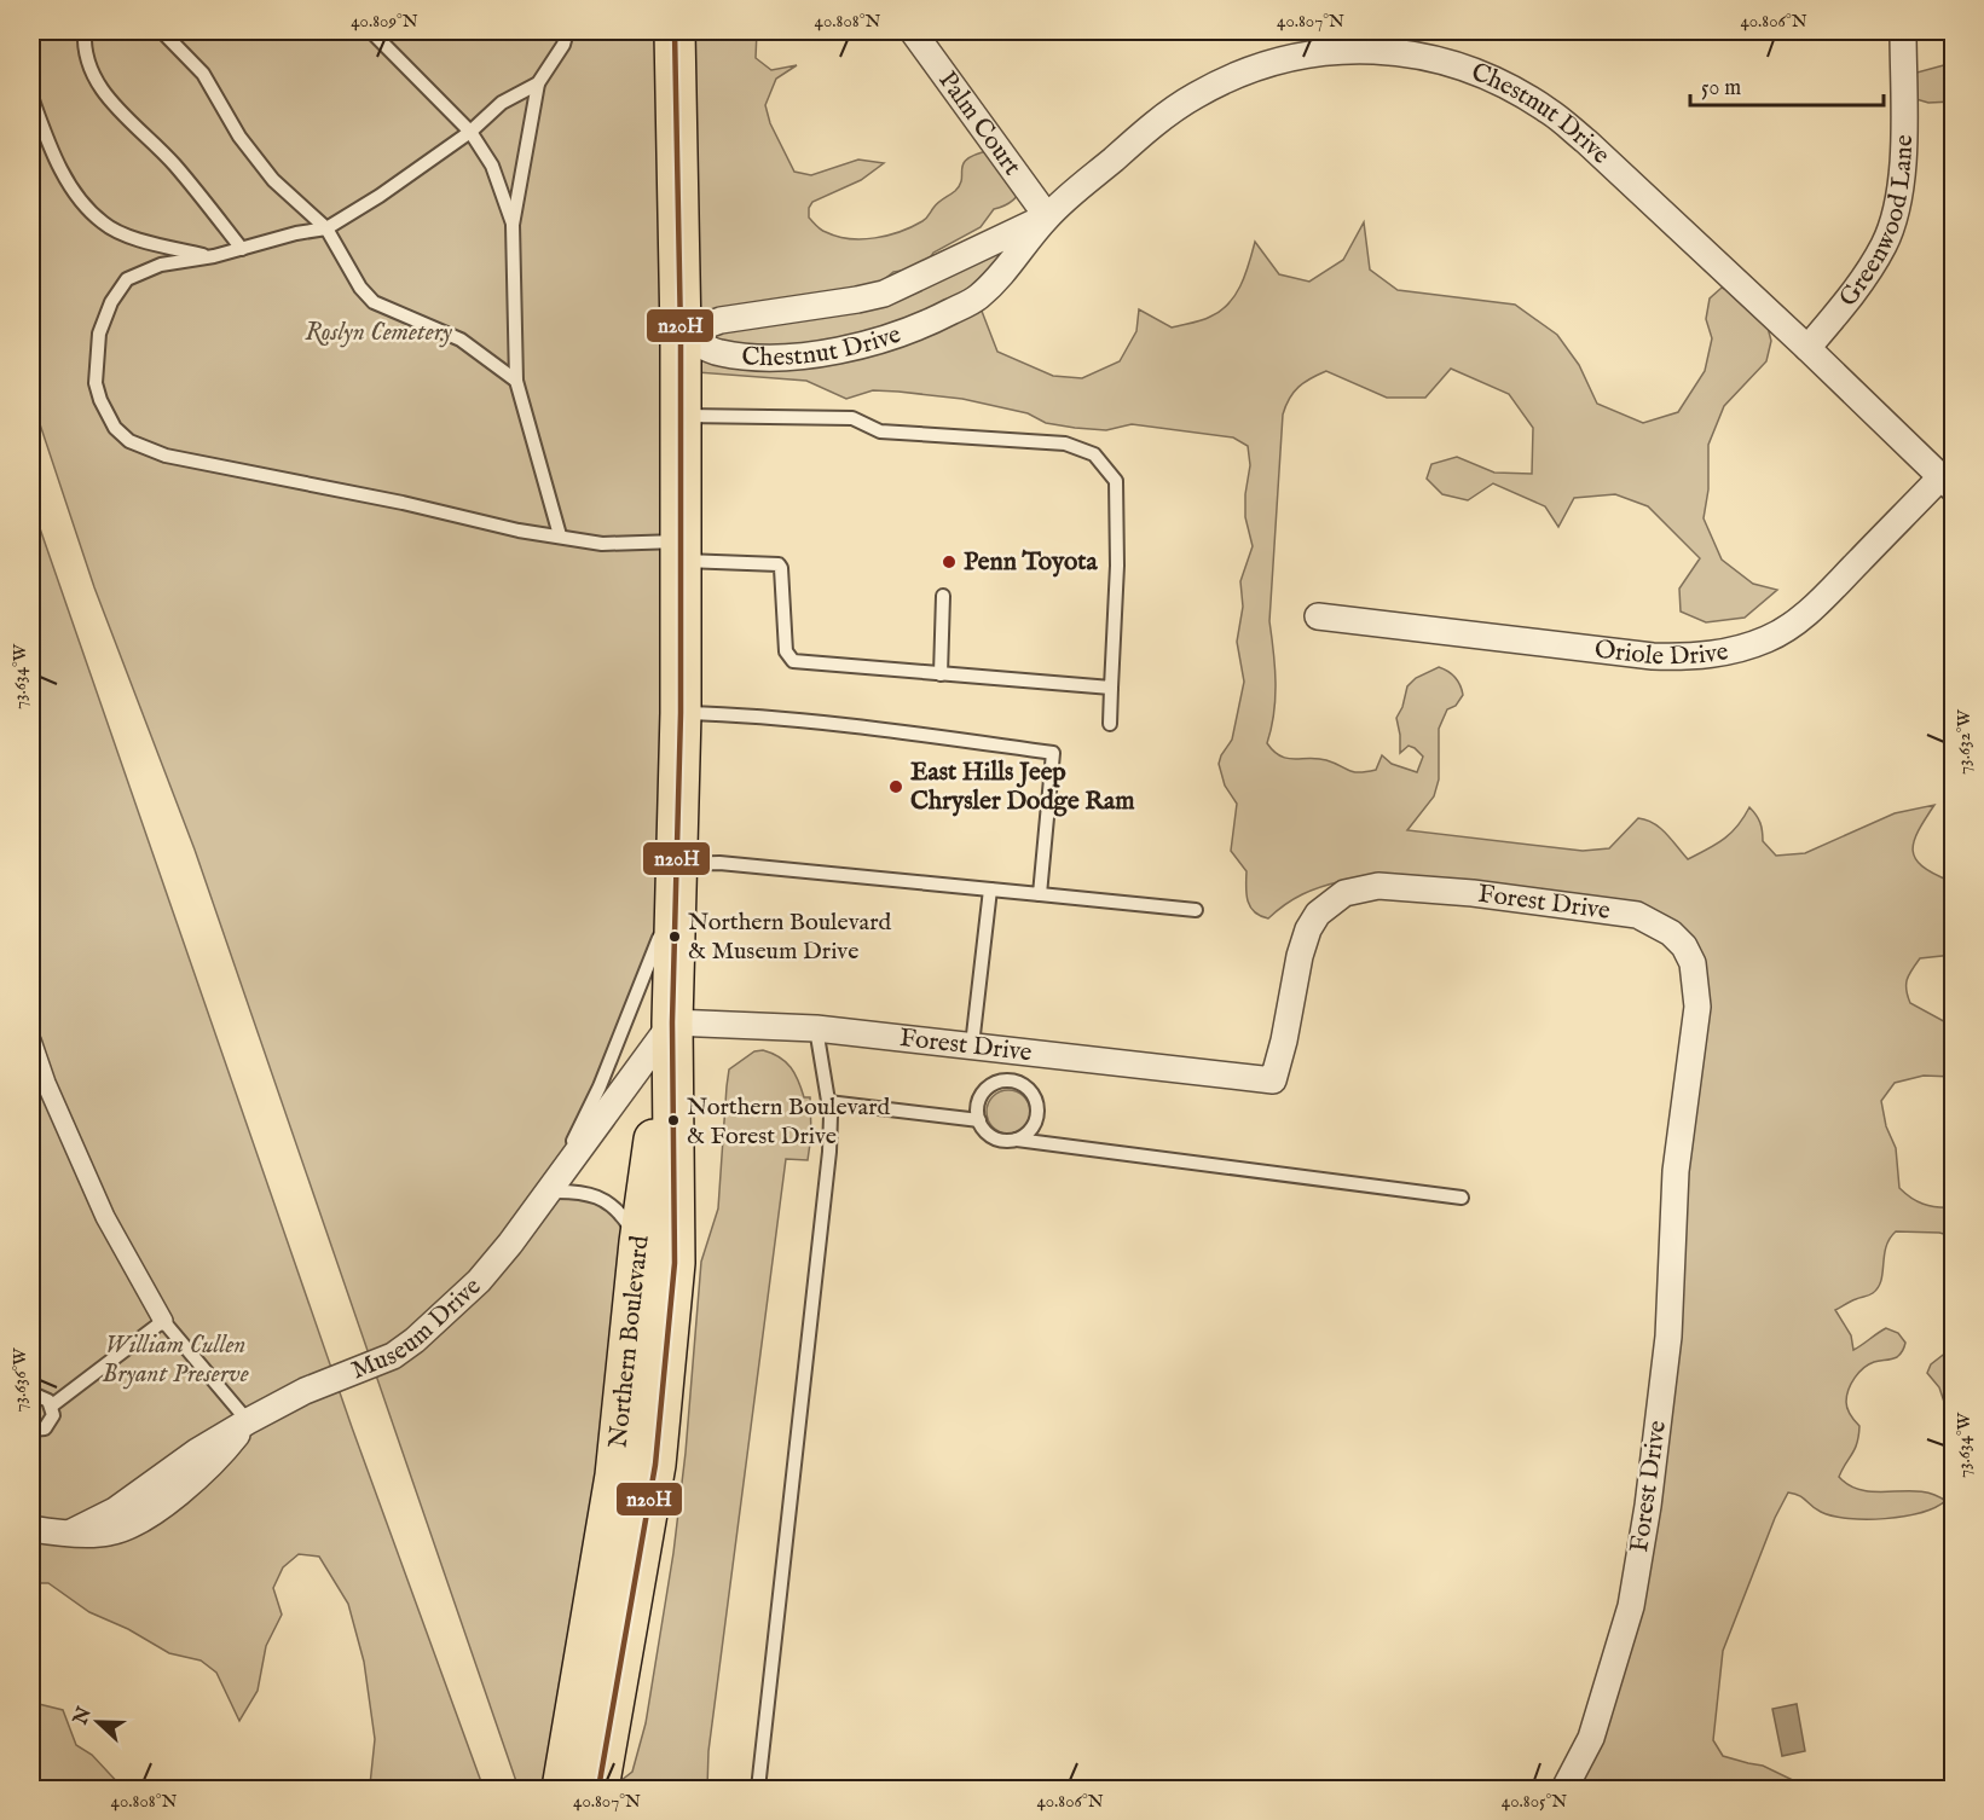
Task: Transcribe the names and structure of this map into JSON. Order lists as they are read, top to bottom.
{
  "streets": {
    "main road": ["Northern Boulevard"],
    "street": [
      "Chestnut Drive",
      "Palm Court",
      "Greenwood Lane",
      "Oriole Drive",
      "Forest Drive",
      "Museum Drive"
    ]
  },
  "crossings": [
    ["Chestnut Drive", "Palm Court"],
    ["Chestnut Drive", "Greenwood Lane"],
    ["Chestnut Drive", "Oriole Drive"],
    ["Chestnut Drive", "Northern Boulevard"],
    ["Forest Drive", "Museum Drive"],
    ["Forest Drive", "Northern Boulevard"],
    ["Museum Drive", "Northern Boulevard"]
  ],
  "parks": ["Roslyn Cemetery", "William Cullen Bryant Preserve"],
  "places": [
    "Penn Toyota",
    "East Hills Jeep Chrysler Dodge Ram",
    "Northern Boulevard & Museum Drive",
    "Northern Boulevard & Forest Drive"
  ],
  "lines": ["transit line n20H"],
  "scale_bar": "50 m",
  "north": "left",
  "coordinates": [
    "40.809°N",
    "40.808°N",
    "40.807°N",
    "40.806°N",
    "73.634°W",
    "73.632°W",
    "73.636°W",
    "40.805°N"
  ]
}
